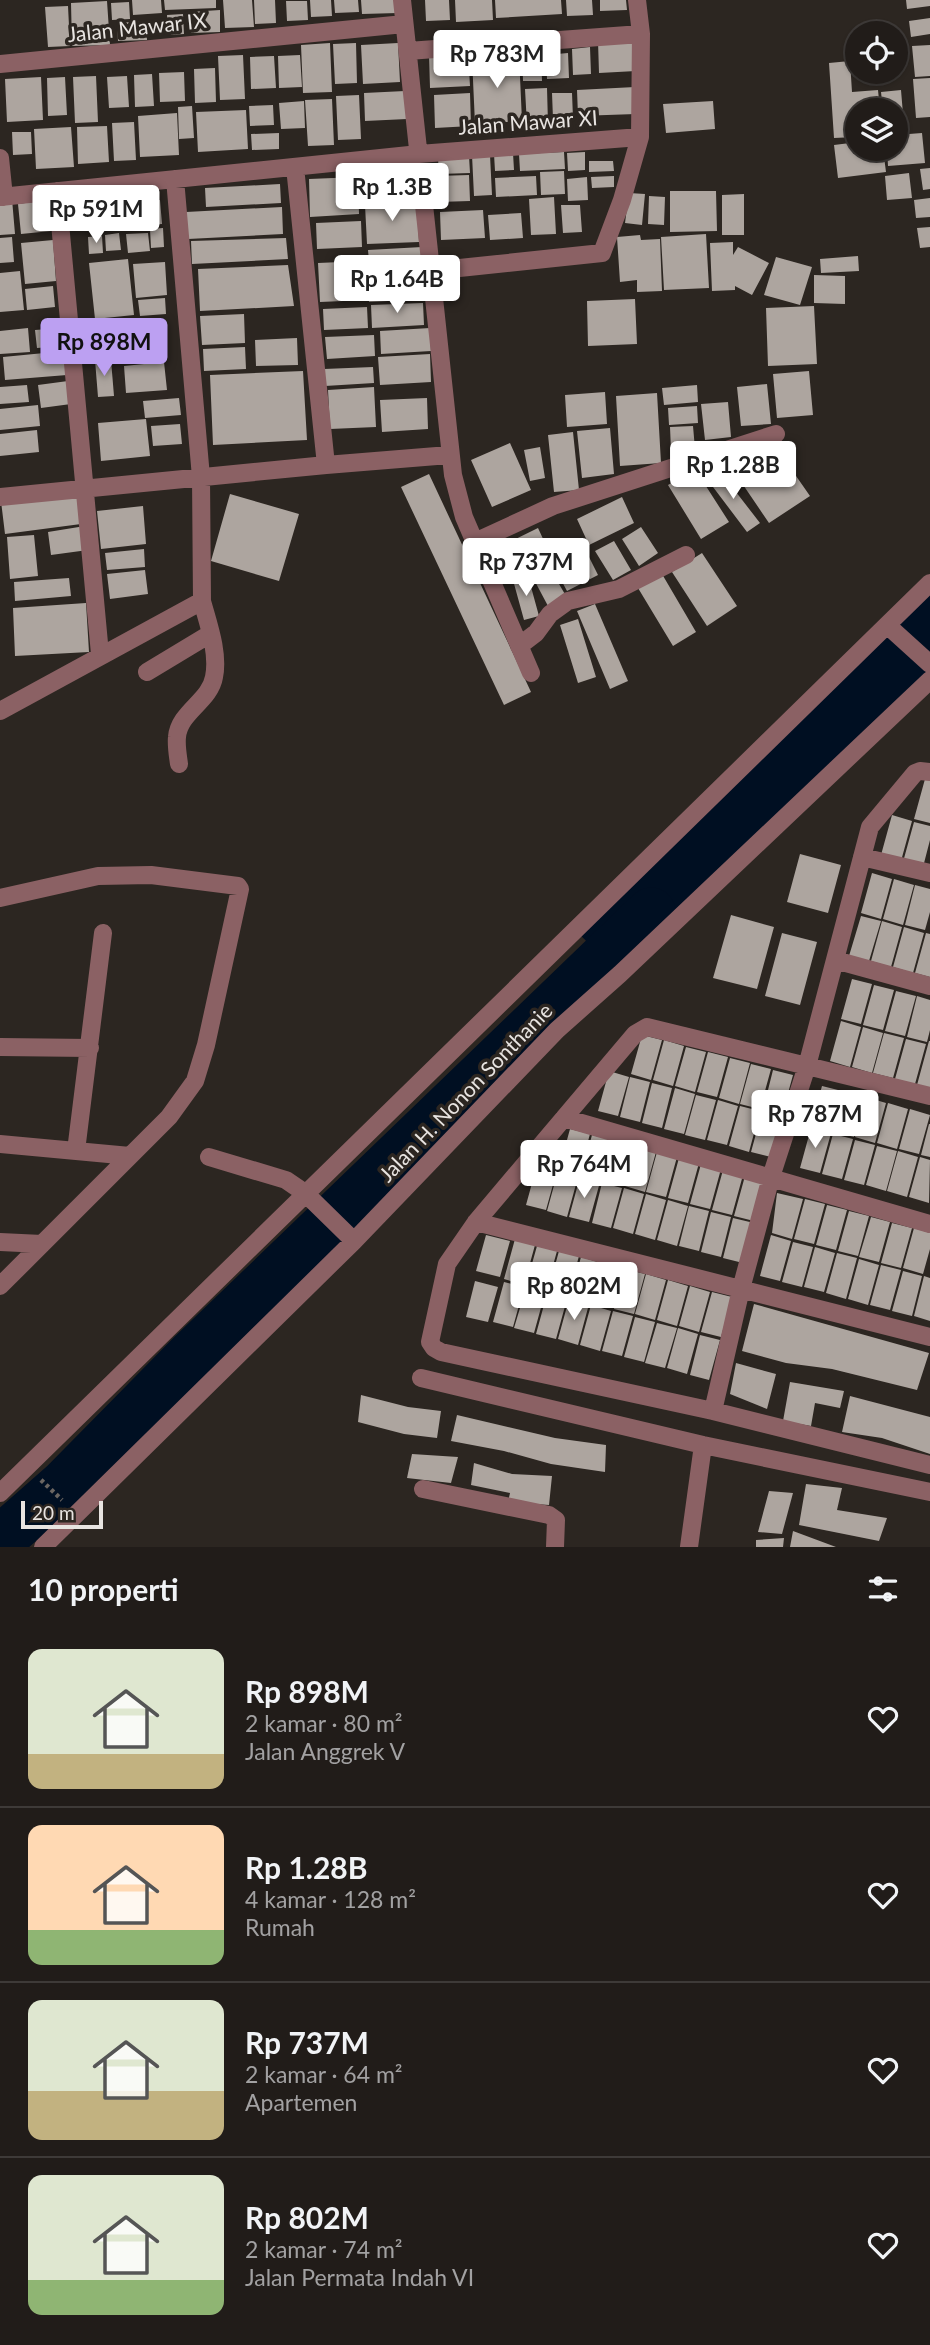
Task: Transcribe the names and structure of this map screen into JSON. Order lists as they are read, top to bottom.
{
  "streets": {
    "street": ["Jalan Mawar IX", "Jalan Mawar XI", "Jalan H. Nonon Sonthanie"]
  },
  "scale_bar": "20 m",
  "page": {
    "price": [
      "Rp 783M",
      "Rp 1.3B",
      "Rp 591M",
      "Rp 1.64B",
      "Rp 898M",
      "Rp 1.28B",
      "Rp 737M",
      "Rp 787M",
      "Rp 764M",
      "Rp 802M"
    ],
    "scale": "20 m",
    "heading": "10 properti",
    "list": [
      {
        "name": "Rp 898M",
        "note": "2 kamar · 80 m² · Jalan Anggrek V"
      },
      {
        "name": "Rp 1.28B",
        "note": "4 kamar · 128 m² · Rumah"
      },
      {
        "name": "Rp 737M",
        "note": "2 kamar · 64 m² · Apartemen"
      },
      {
        "name": "Rp 802M",
        "note": "2 kamar · 74 m² · Jalan Permata Indah VI"
      }
    ]
  }
}
